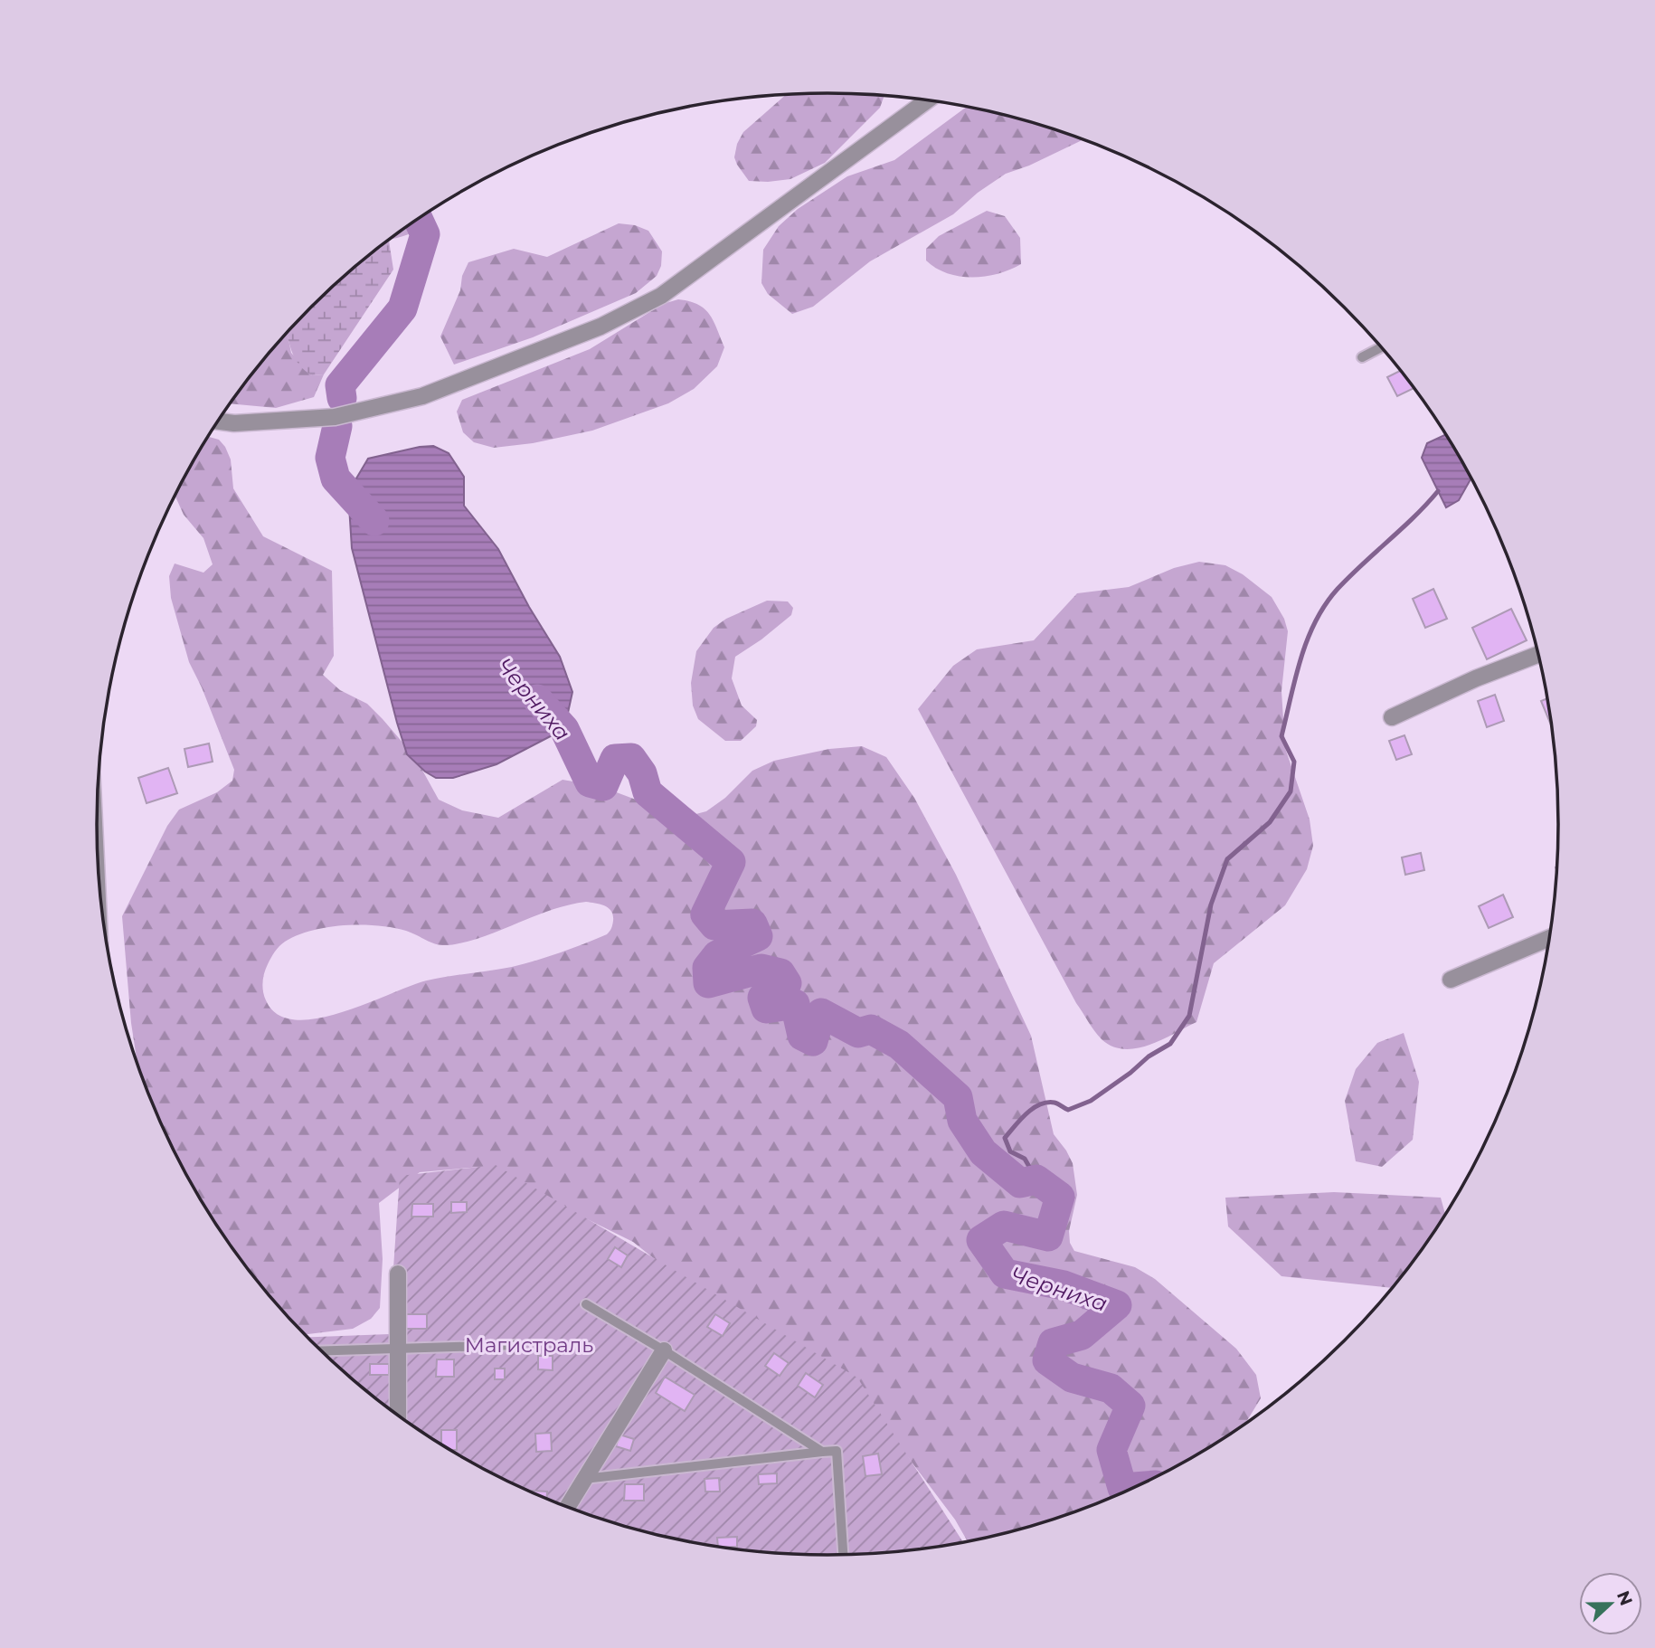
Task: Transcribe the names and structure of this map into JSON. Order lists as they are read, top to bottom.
{
  "water": ["Черниха"],
  "parks": ["Магистраль"],
  "north": "right"
}
